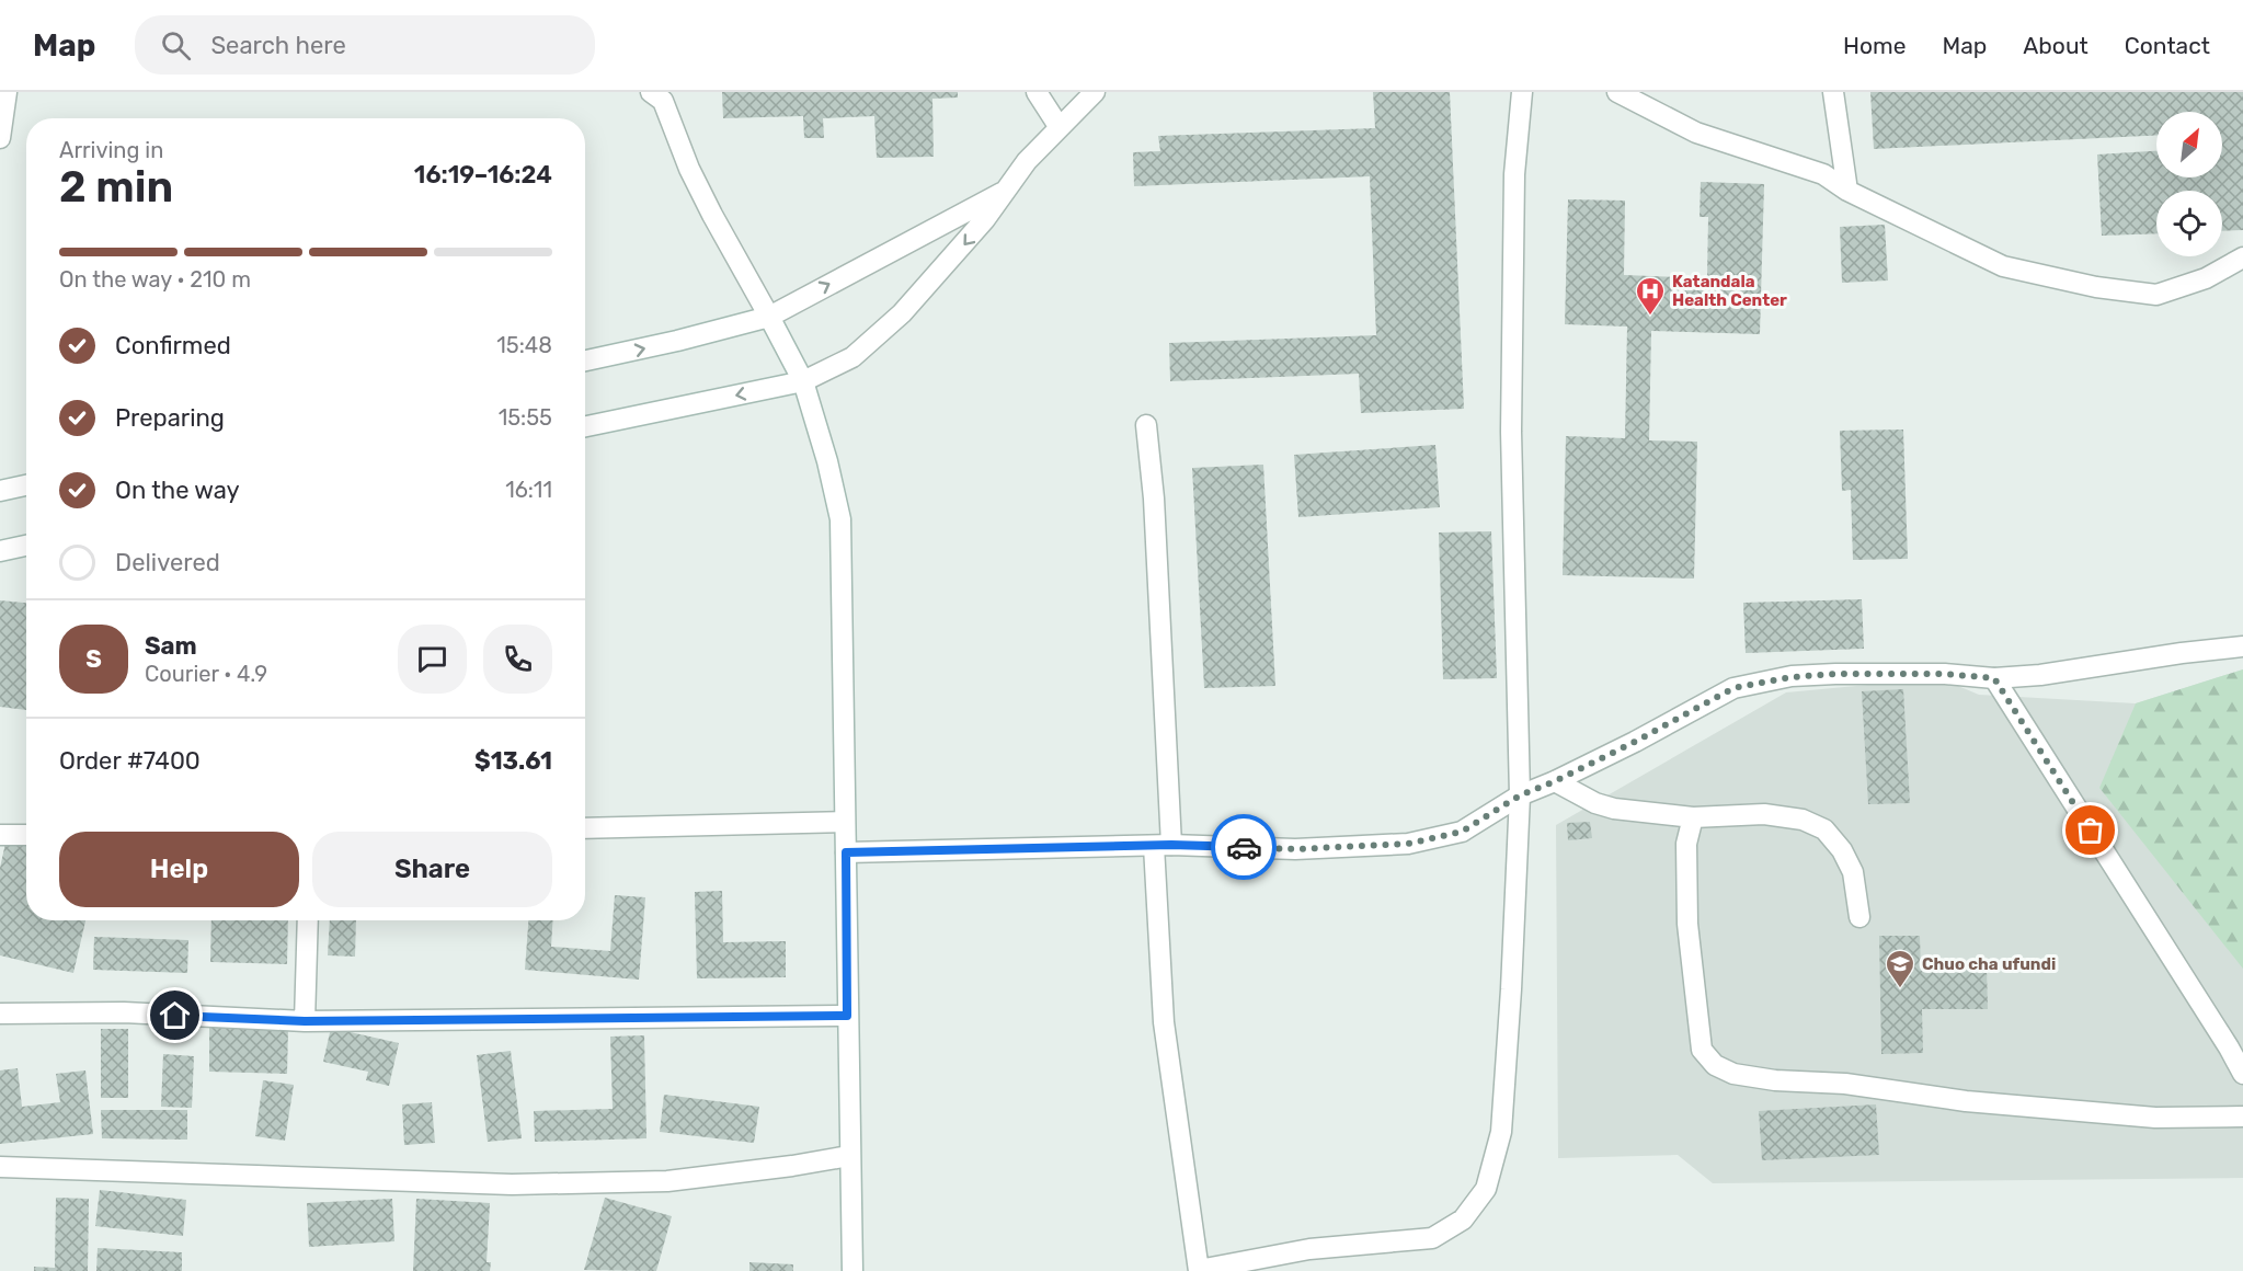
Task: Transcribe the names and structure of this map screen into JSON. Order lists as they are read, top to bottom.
{
  "places": {
    "hospital": ["Katandala Health Center"],
    "school or university": ["Chuo cha ufundi"]
  },
  "north": "top right",
  "page": {
    "header": "Map",
    "search": "Search here",
    "nav": [
      "Home",
      "Map",
      "About",
      "Contact"
    ],
    "heading": ["2 min", "Arriving in", "16:19–16:24"],
    "panel": [
      "Sam",
      "Courier · 4.9",
      "Order #7400",
      "$13.61"
    ],
    "bar": "On the way · 210 m",
    "list": [
      ["Confirmed", "15:48"],
      ["Preparing", "15:55"],
      ["On the way", "16:11"],
      "Delivered"
    ],
    "round": "S",
    "buttons": ["Help", "Share"]
  }
}
